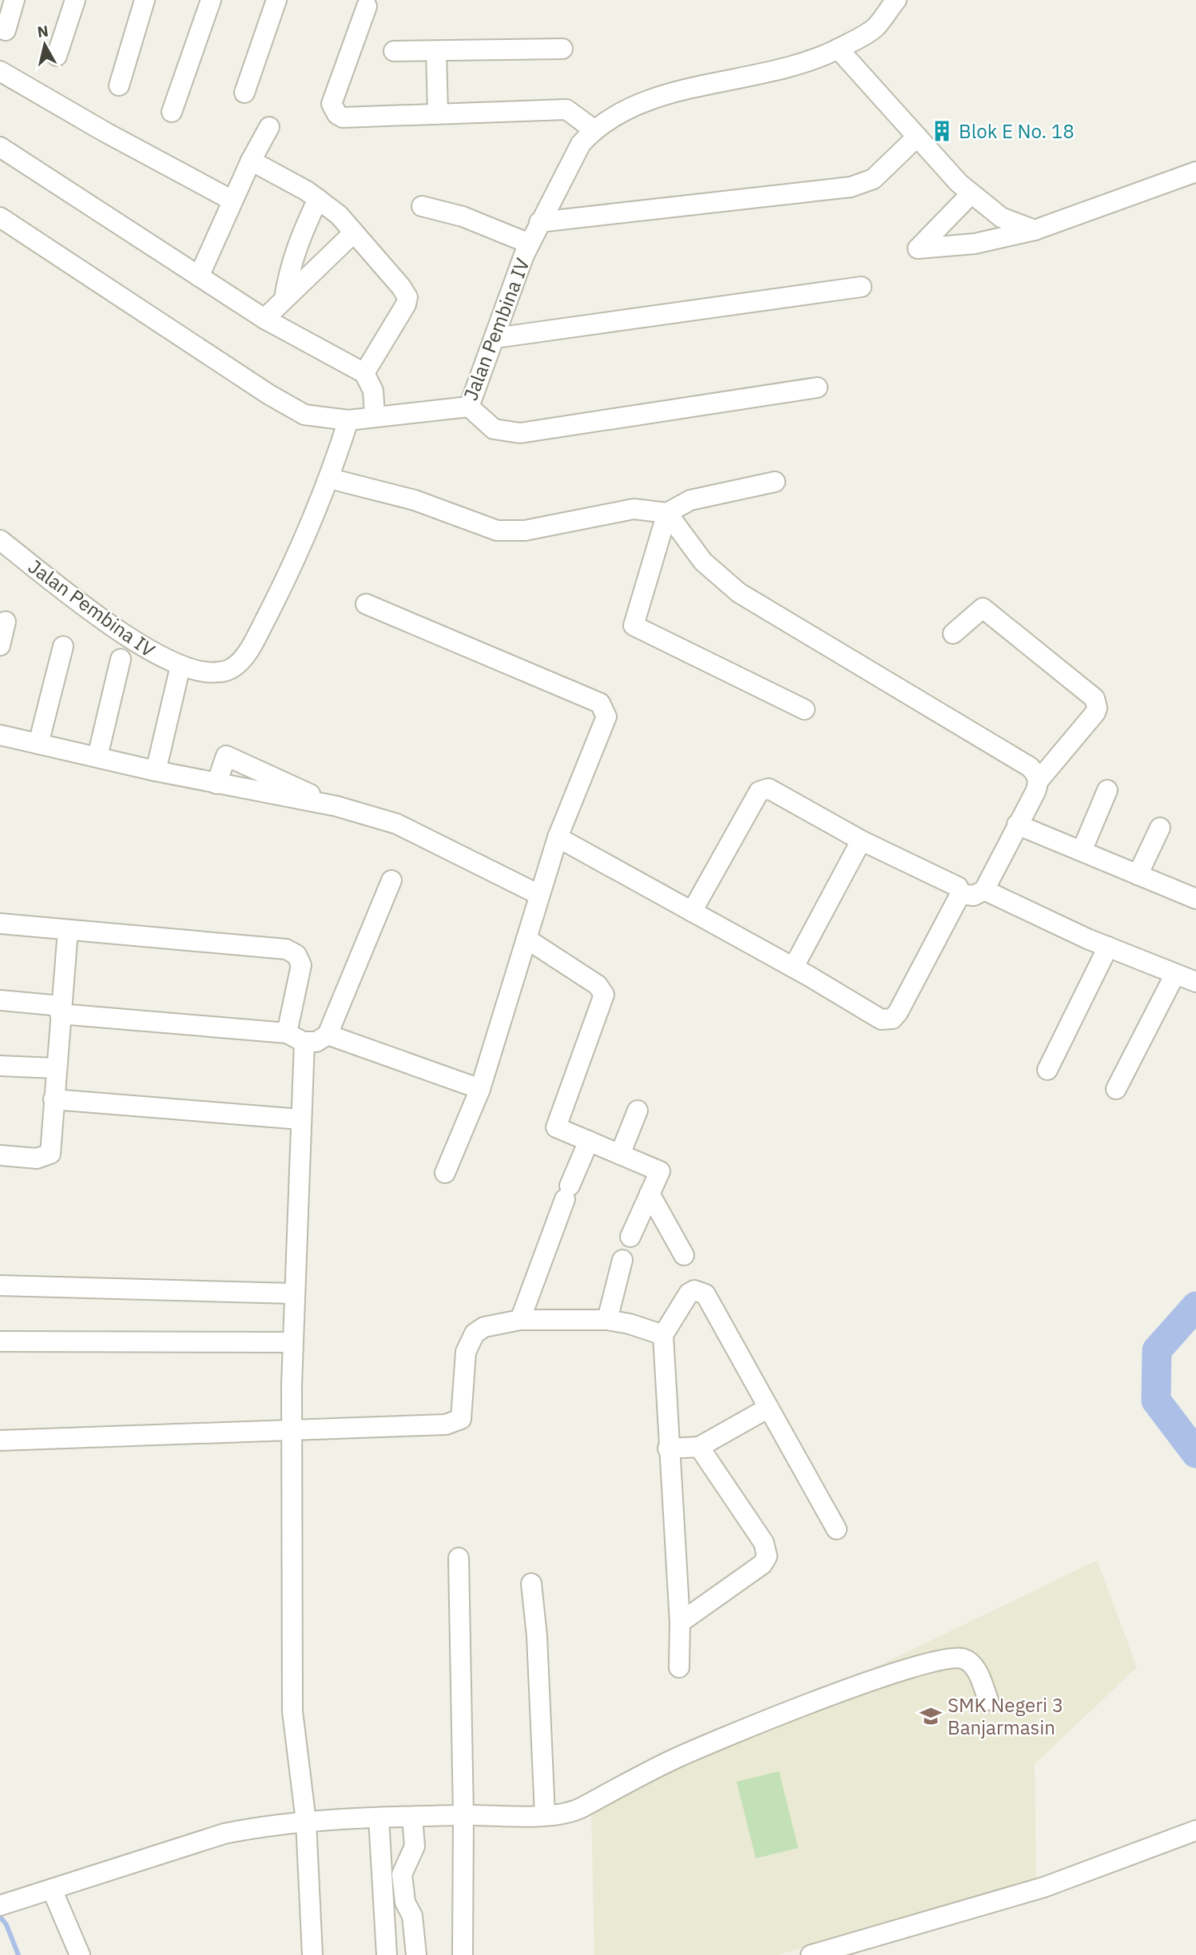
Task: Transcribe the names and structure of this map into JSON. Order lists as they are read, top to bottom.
{
  "streets": {
    "street": ["Jalan Pembina IV"]
  },
  "places": {
    "building": ["Blok E No. 18"],
    "school or university": ["SMK Negeri 3 Banjarmasin"]
  },
  "north": "top"
}
